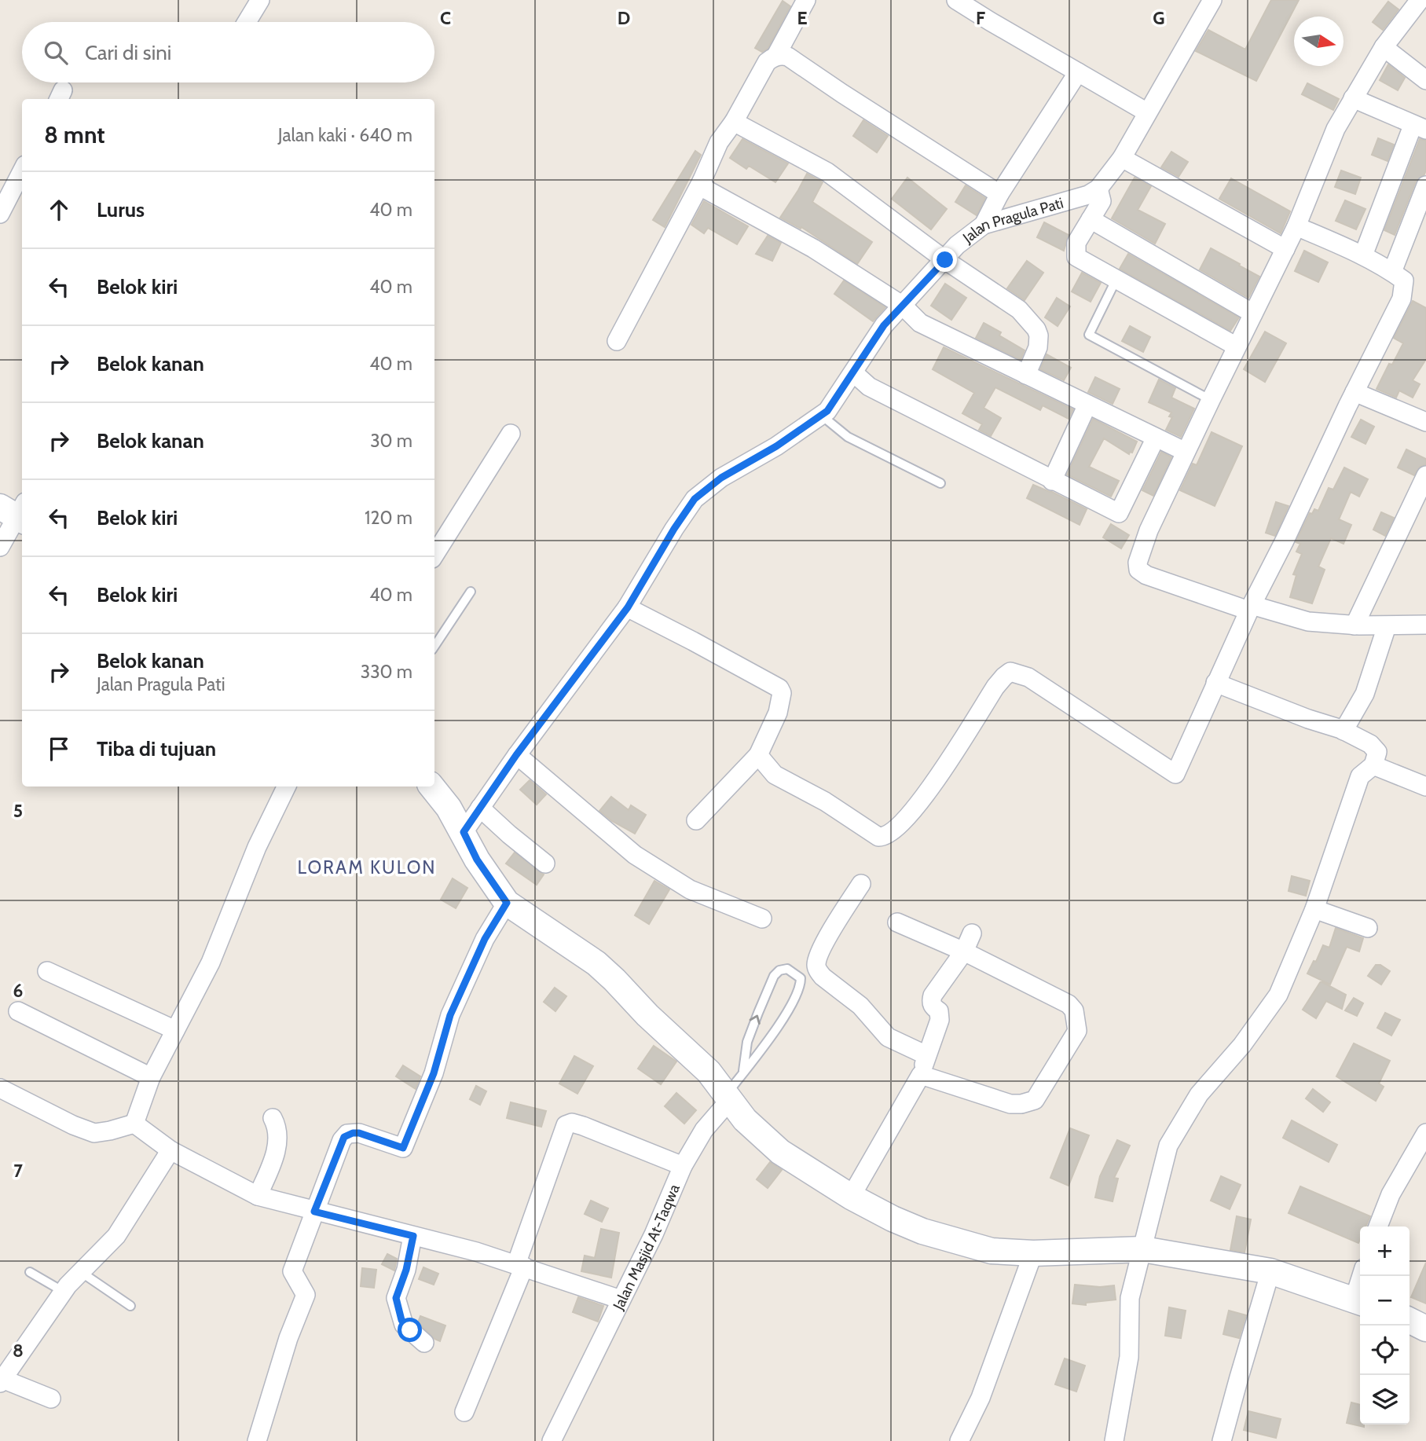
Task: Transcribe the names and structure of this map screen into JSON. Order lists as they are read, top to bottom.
{
  "streets": {
    "street": ["Jalan Pragula Pati", "Jalan Masjid At-Taqwa"]
  },
  "districts": ["LORAM KULON"],
  "north": "right",
  "page": {
    "search": "Cari di sini",
    "heading": ["8 mnt", "Jalan kaki · 640 m"],
    "list": [
      ["Lurus", "40 m"],
      ["Belok kiri", "40 m"],
      ["Belok kanan", "40 m"],
      ["Belok kanan", "30 m"],
      ["Belok kiri", "120 m"],
      ["Belok kiri", "40 m"],
      ["Belok kanan", "Jalan Pragula Pati", "330 m"],
      "Tiba di tujuan"
    ],
    "map_buttons": ["+", "−"]
  },
  "grid": {
    "columns": [
      "C",
      "D",
      "E",
      "F",
      "G"
    ],
    "rows": [
      "5",
      "6",
      "7",
      "8"
    ]
  }
}
